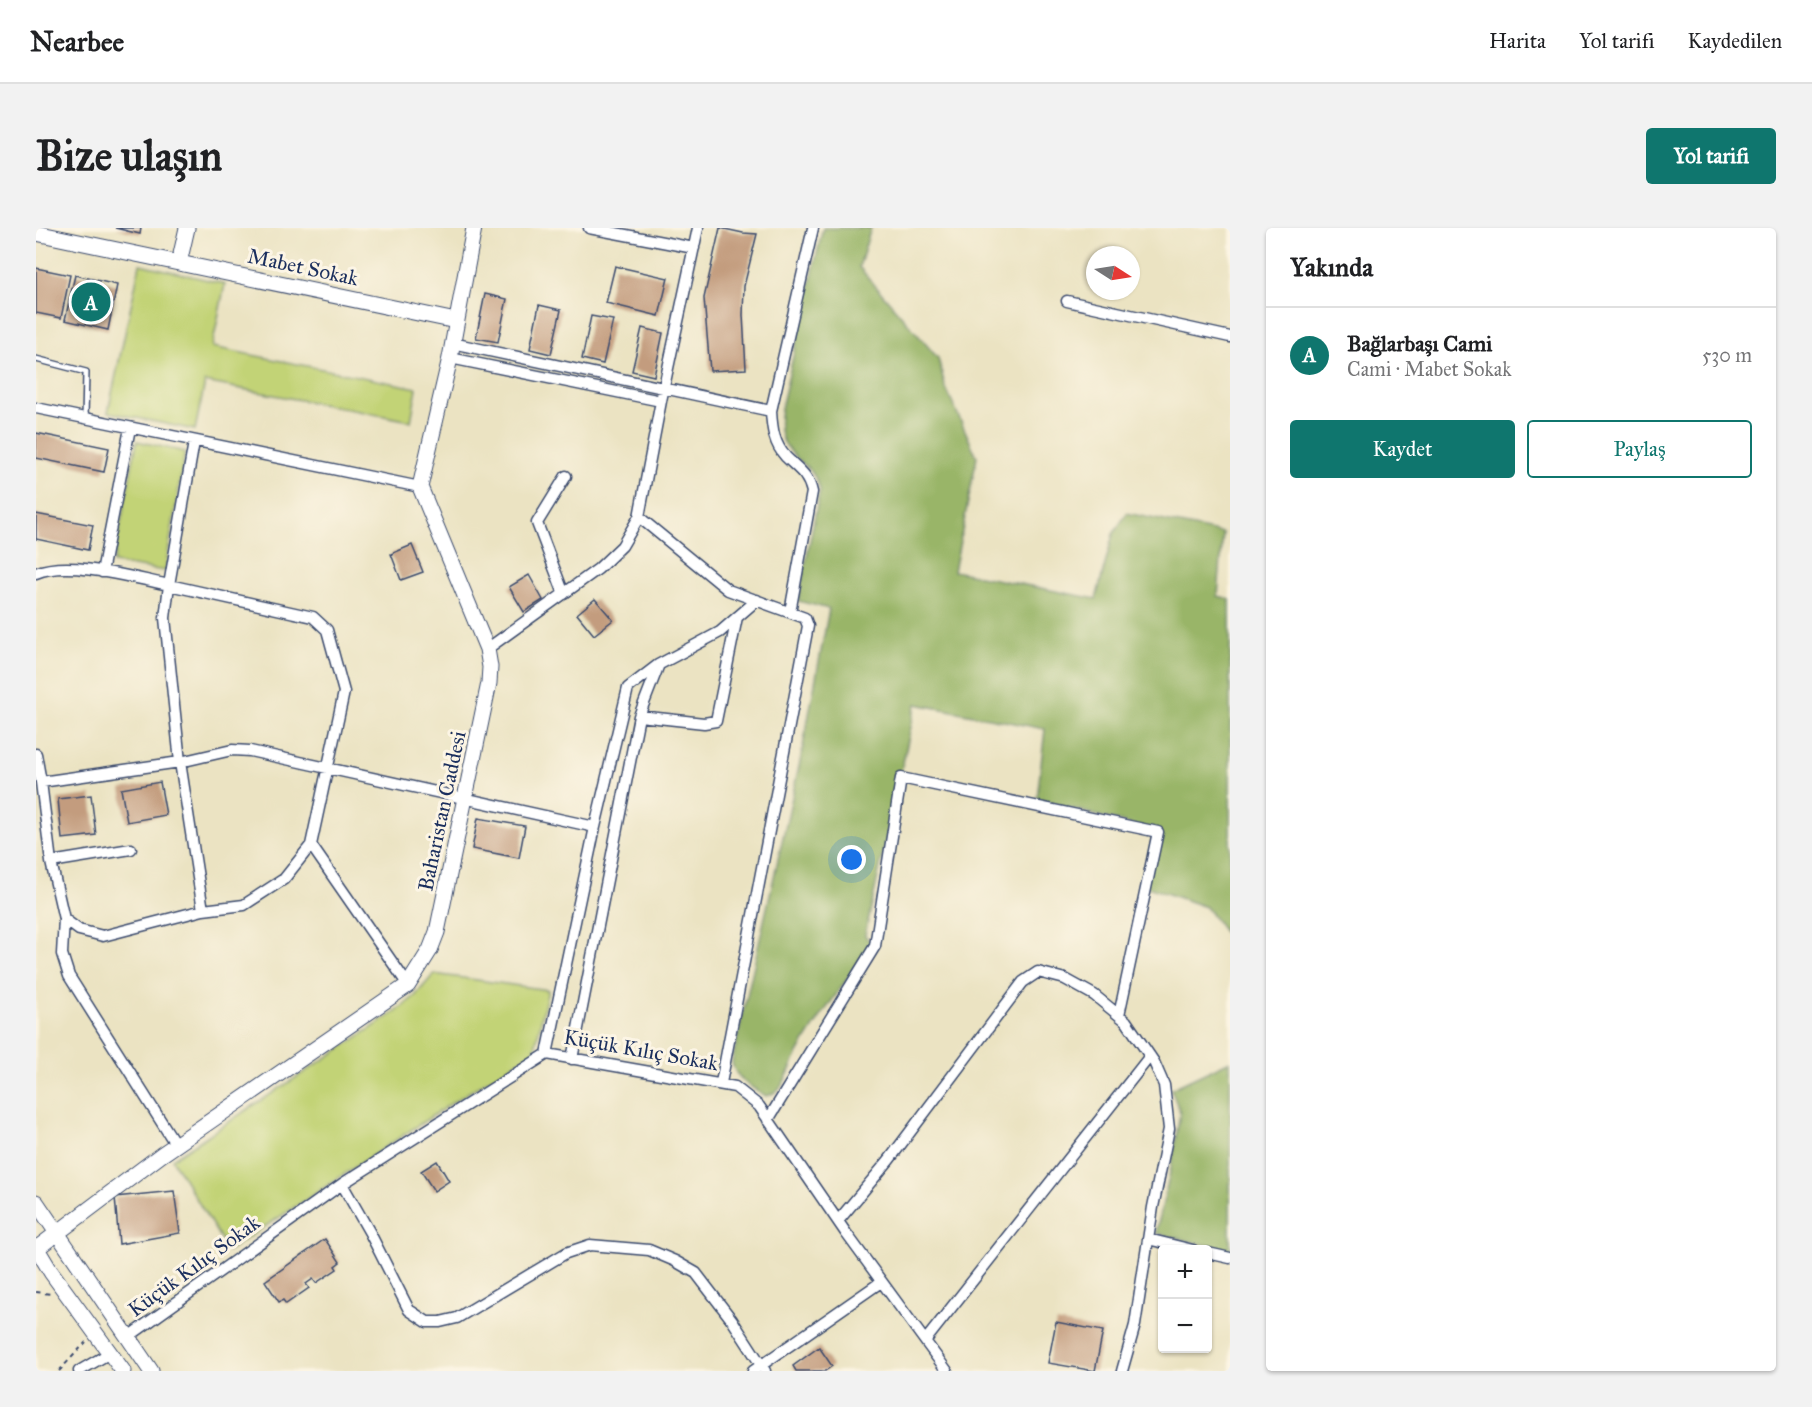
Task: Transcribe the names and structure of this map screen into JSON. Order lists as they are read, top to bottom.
{
  "streets": {
    "street": ["Mabet Sokak", "Baharistan Caddesi", "Küçük Kılıç Sokak"]
  },
  "north": "right",
  "page": {
    "header": "Nearbee",
    "nav": ["Harita", "Yol tarifi", "Kaydedilen"],
    "buttons": [
      "Yol tarifi",
      ["Kaydet", "Paylaş"]
    ],
    "title": "Bize ulaşın",
    "heading": "Yakında",
    "pins": "A",
    "list": [
      {
        "mark": "A",
        "name": "Bağlarbaşı Cami",
        "note": "Cami · Mabet Sokak",
        "value": "530 m"
      }
    ],
    "map_buttons": ["+", "−"]
  }
}
